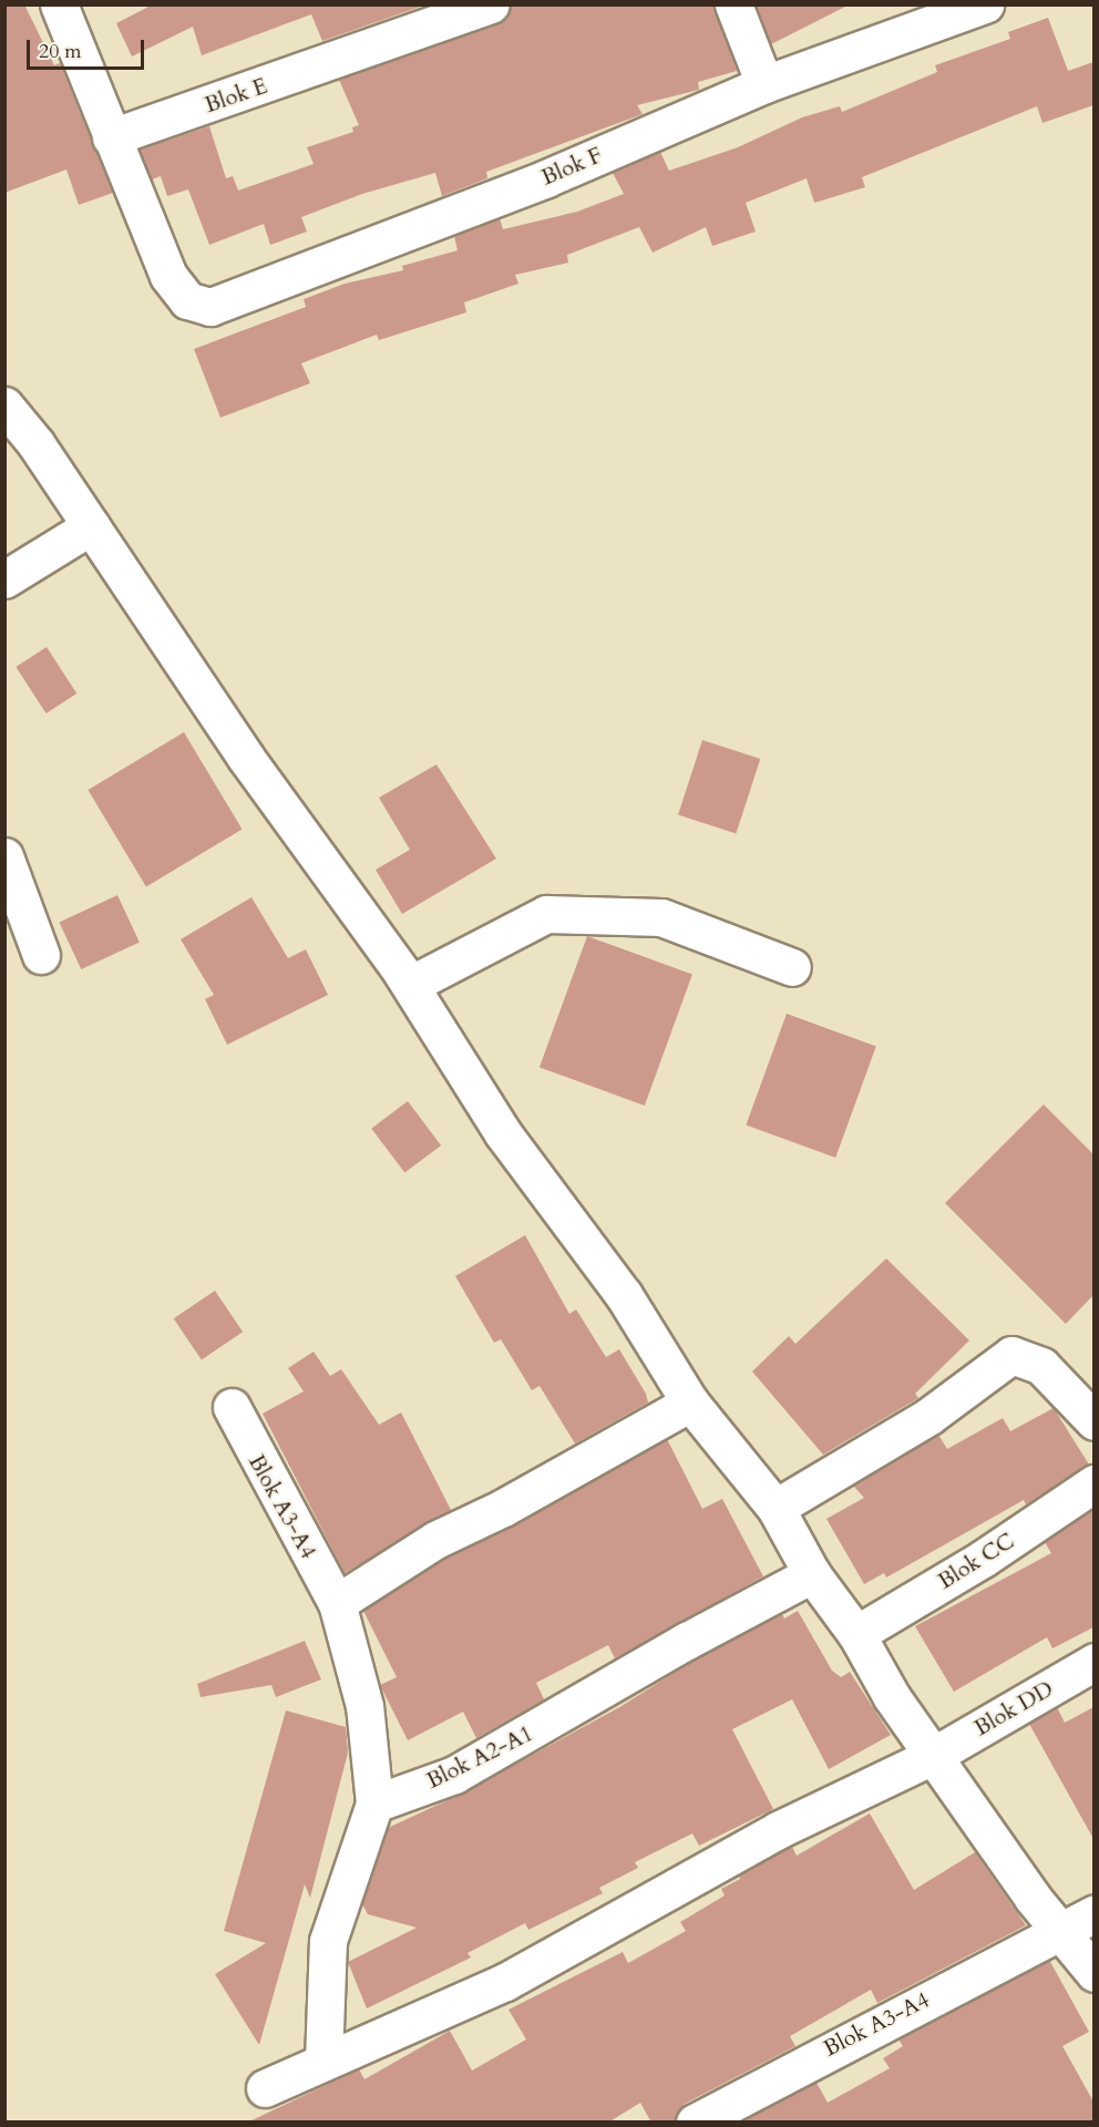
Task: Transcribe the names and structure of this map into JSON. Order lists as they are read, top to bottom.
{
  "streets": {
    "street": [
      "Blok E",
      "Blok F",
      "Blok A3-A4",
      "Blok CC",
      "Blok DD",
      "Blok A2-A1"
    ]
  },
  "crossings": [
    ["Blok E", "Blok F"],
    ["Blok A3-A4", "Blok A2-A1"]
  ],
  "scale_bar": "20 m"
}
